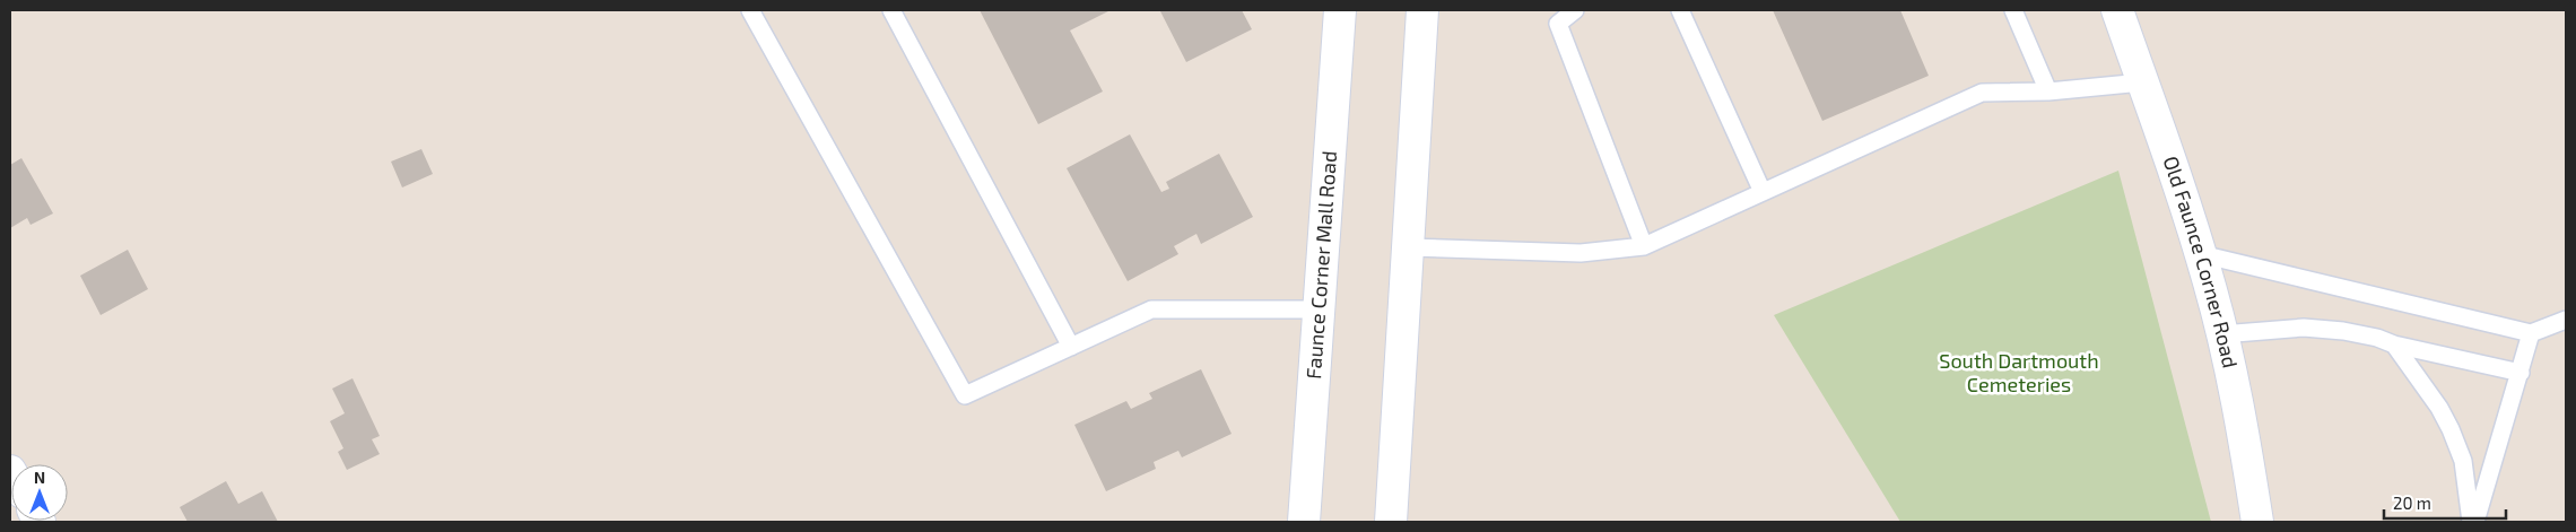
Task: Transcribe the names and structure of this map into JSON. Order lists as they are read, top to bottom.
{
  "streets": {
    "main road": ["Old Faunce Corner Road", "Faunce Corner Mall Road"]
  },
  "parks": ["South Dartmouth Cemeteries"],
  "scale_bar": "20 m",
  "north": "top"
}
